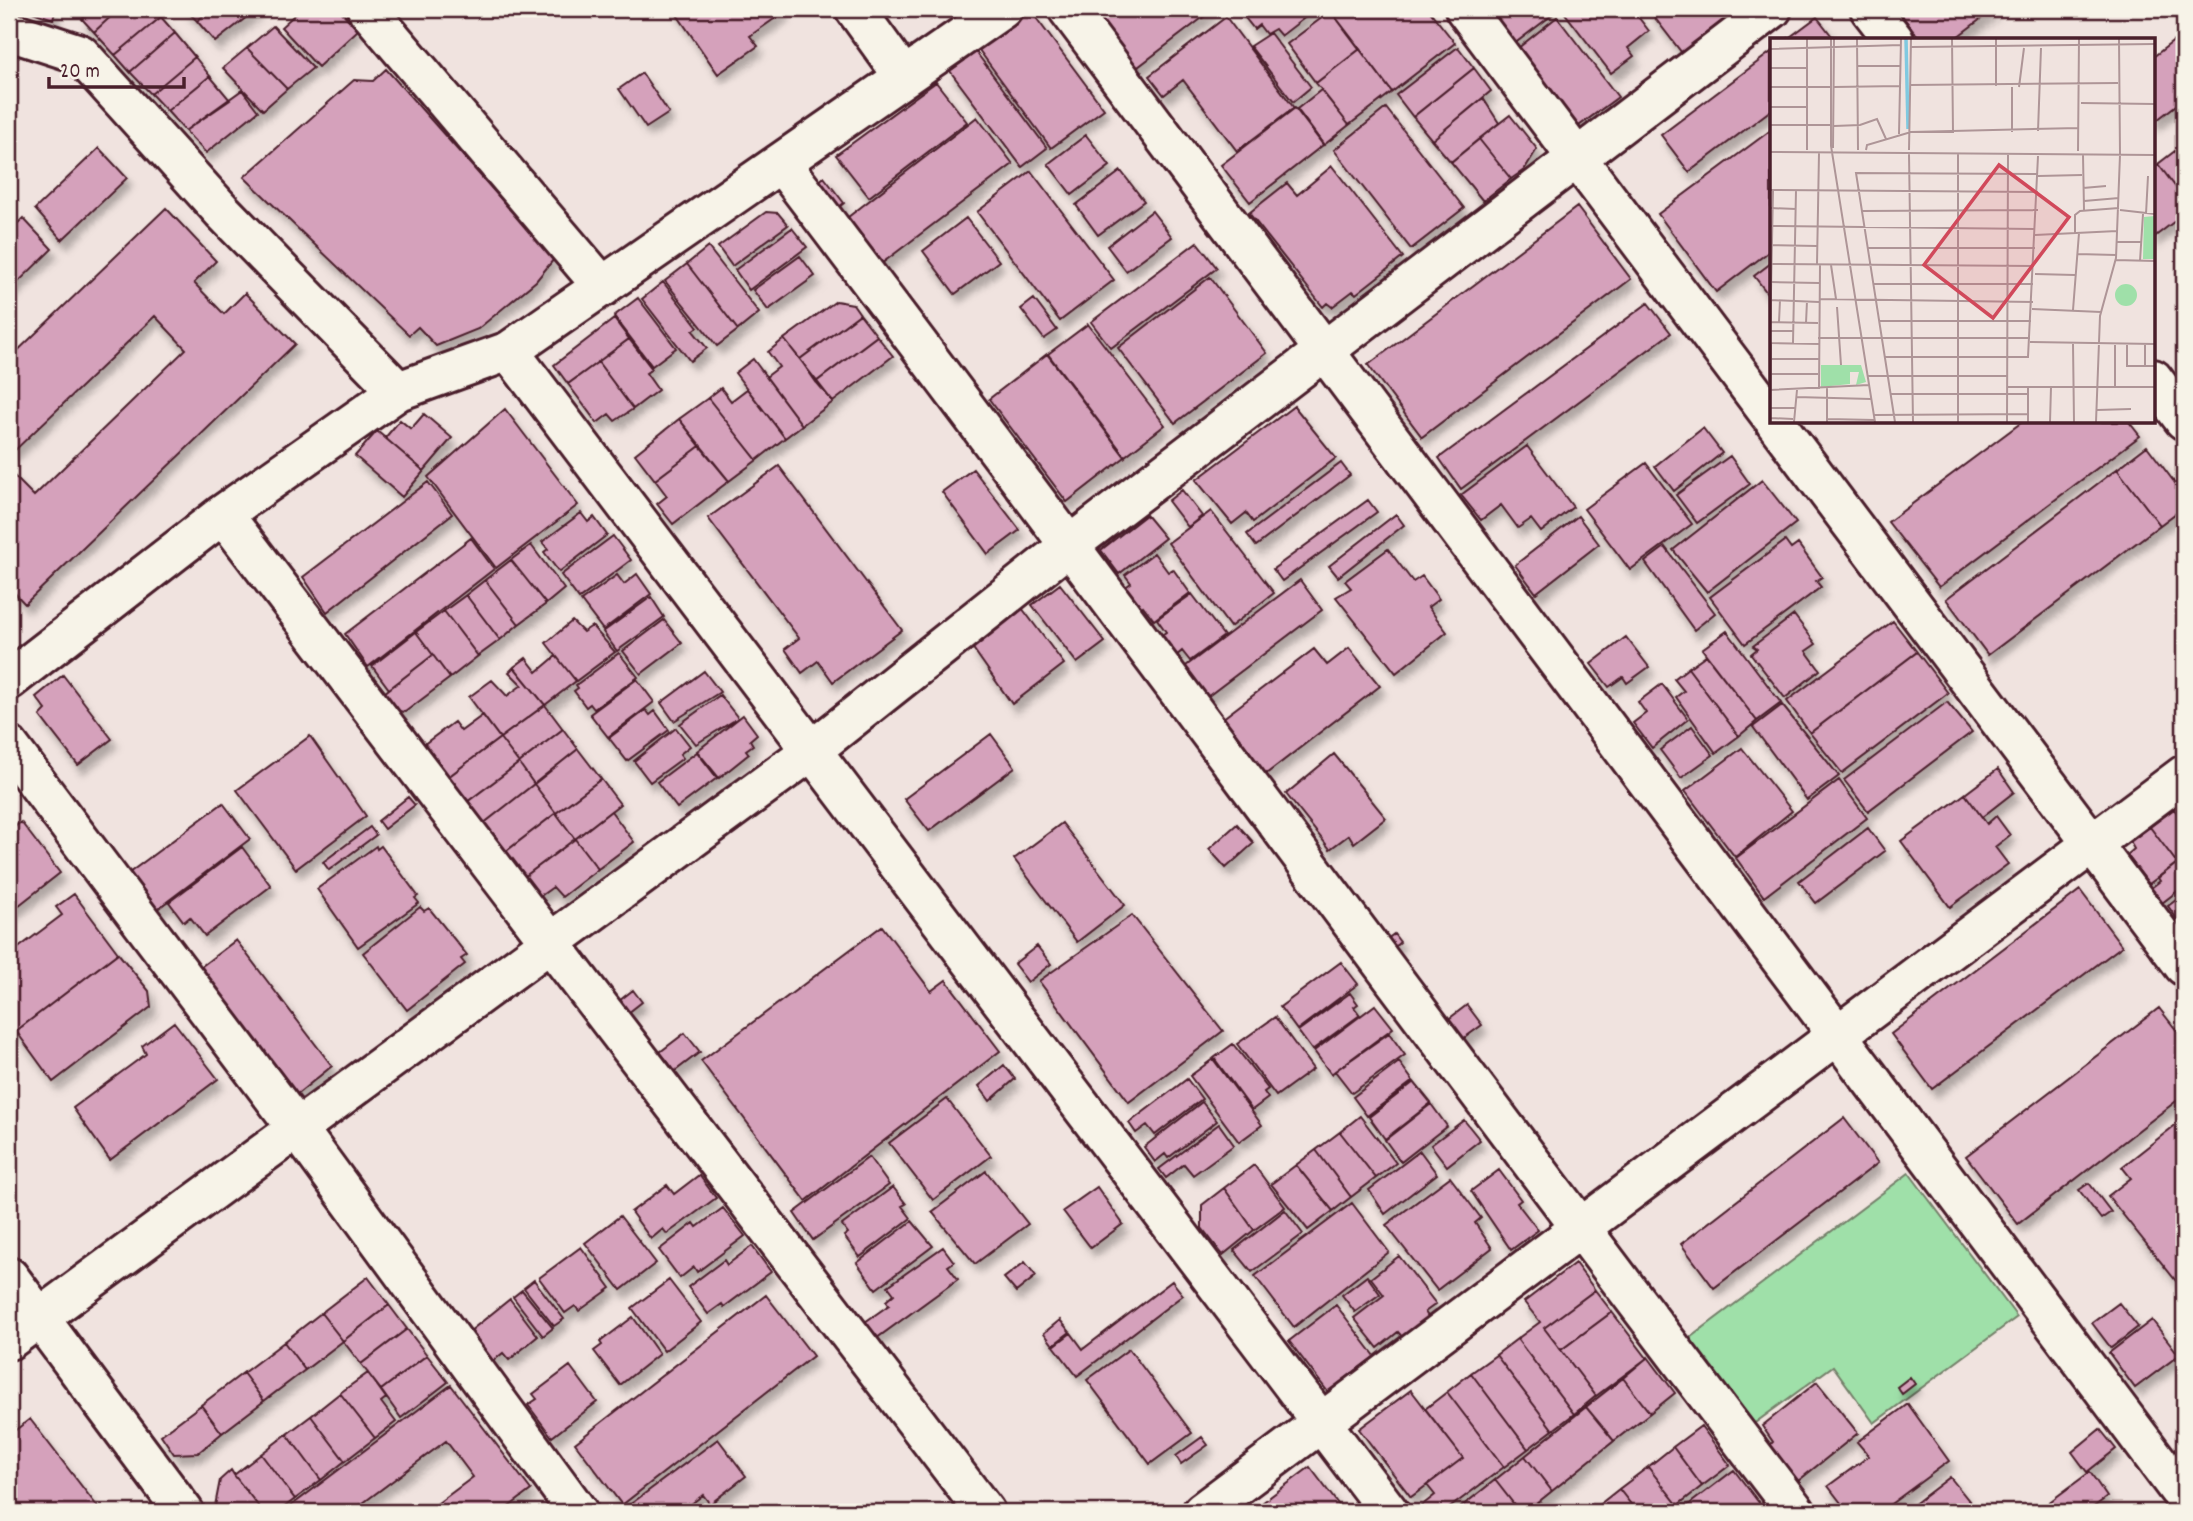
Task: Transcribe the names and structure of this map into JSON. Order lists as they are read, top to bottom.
{
  "scale_bar": "20 m"
}
